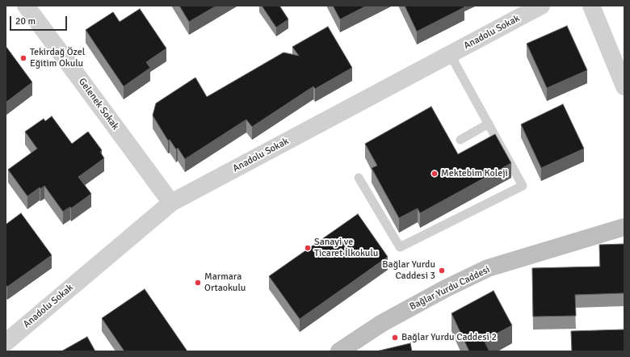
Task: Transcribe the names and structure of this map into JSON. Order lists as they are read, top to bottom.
{
  "streets": {
    "street": ["Anadolu Sokak", "Gelenek Sokak", "Bağlar Yurdu Caddesi"]
  },
  "crossings": [
    ["Anadolu Sokak", "Gelenek Sokak"]
  ],
  "places": [
    "Tekirdağ Özel Eğitim Okulu",
    "Mektebim Koleji",
    "Sanayi ve Ticaret İlkokulu",
    "Bağlar Yurdu Caddesi 3",
    "Marmara Ortaokulu",
    "Bağlar Yurdu Caddesi 2"
  ],
  "scale_bar": "20 m"
}
